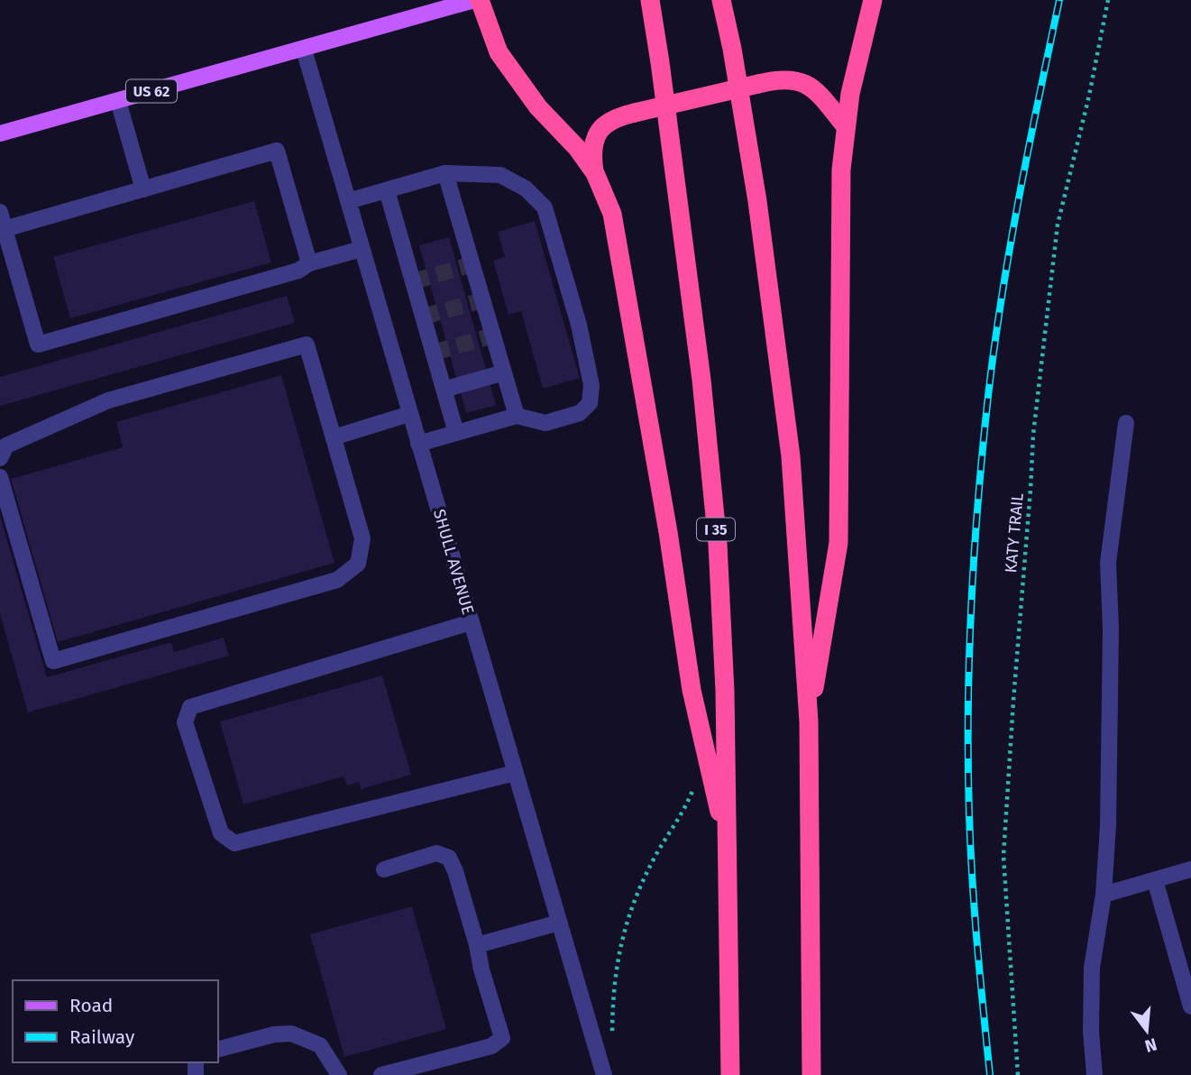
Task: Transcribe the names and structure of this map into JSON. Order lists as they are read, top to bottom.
{
  "streets": {
    "highway": ["I 35"],
    "main road": ["US 62"],
    "street": ["SHULL AVENUE"],
    "path": ["KATY TRAIL"]
  },
  "crossings": [
    ["US 62", "SHULL AVENUE"]
  ],
  "legend": ["Road", "Railway"],
  "north": "bottom"
}
